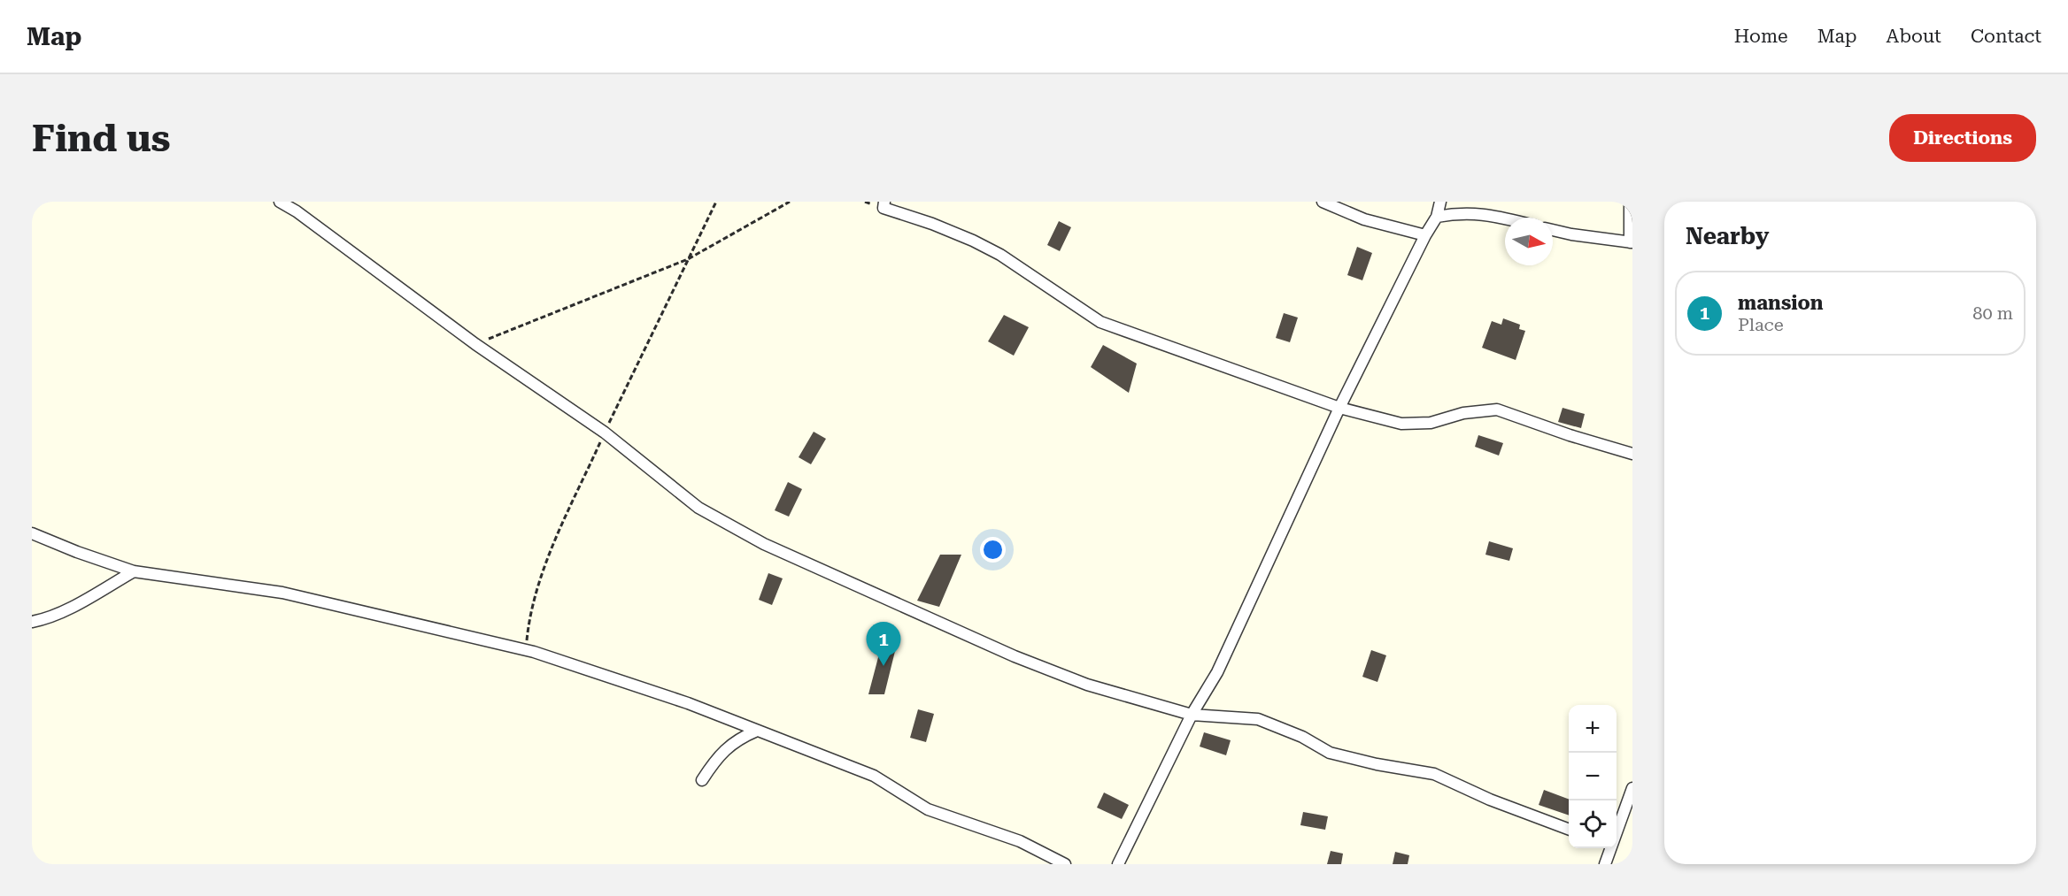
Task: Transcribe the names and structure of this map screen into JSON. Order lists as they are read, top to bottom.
{
  "north": "right",
  "page": {
    "header": "Map",
    "nav": [
      "Home",
      "Map",
      "About",
      "Contact"
    ],
    "buttons": "Directions",
    "title": "Find us",
    "heading": "Nearby",
    "list": [
      {
        "mark": "1",
        "name": "mansion",
        "note": "Place",
        "value": "80 m"
      }
    ],
    "pins": "1",
    "map_buttons": ["+", "−"]
  }
}
